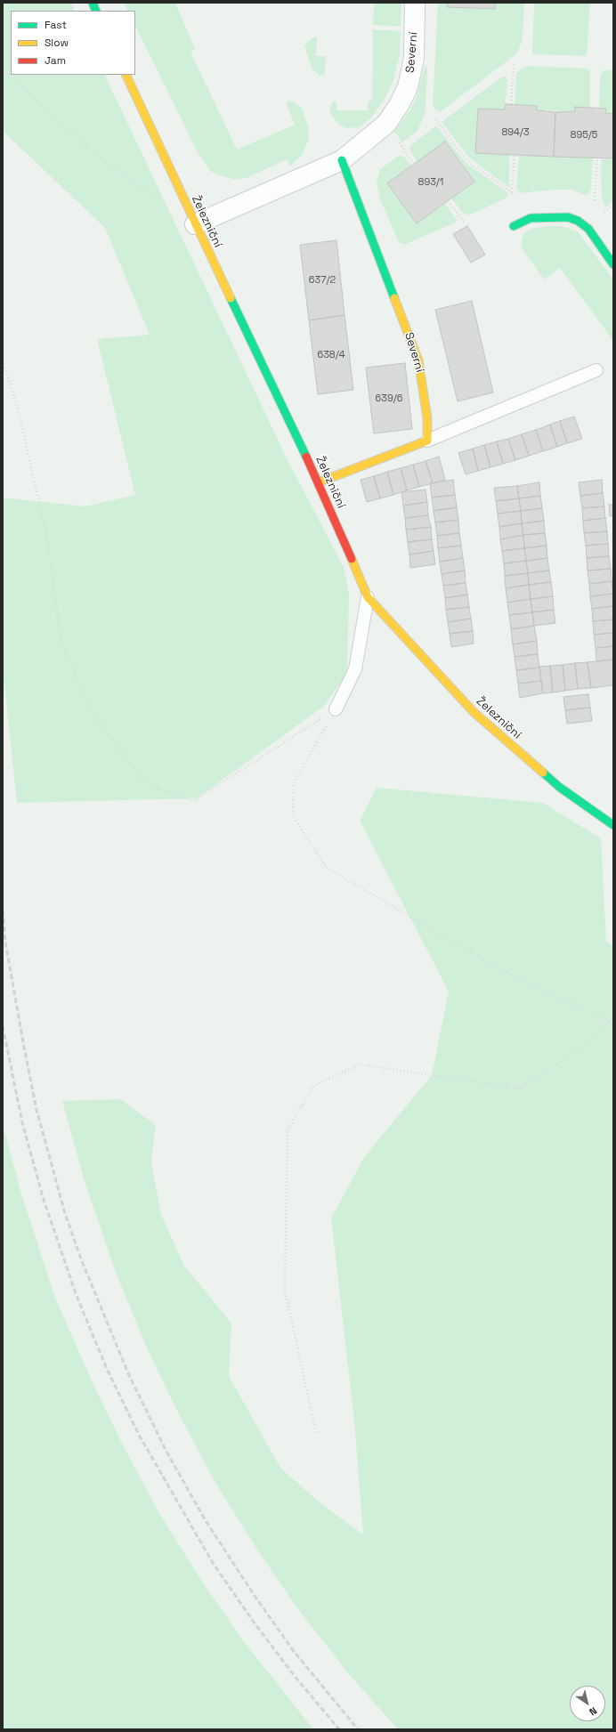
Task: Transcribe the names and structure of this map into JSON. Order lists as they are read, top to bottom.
{
  "streets": {
    "street": ["Severní", "Železniční"]
  },
  "crossings": [
    ["Severní", "Železniční"]
  ],
  "house_numbers": [
    "894/3",
    "895/5",
    "893/1",
    "637/2",
    "638/4",
    "639/6"
  ],
  "legend": ["Fast", "Slow", "Jam"],
  "north": "bottom right"
}
